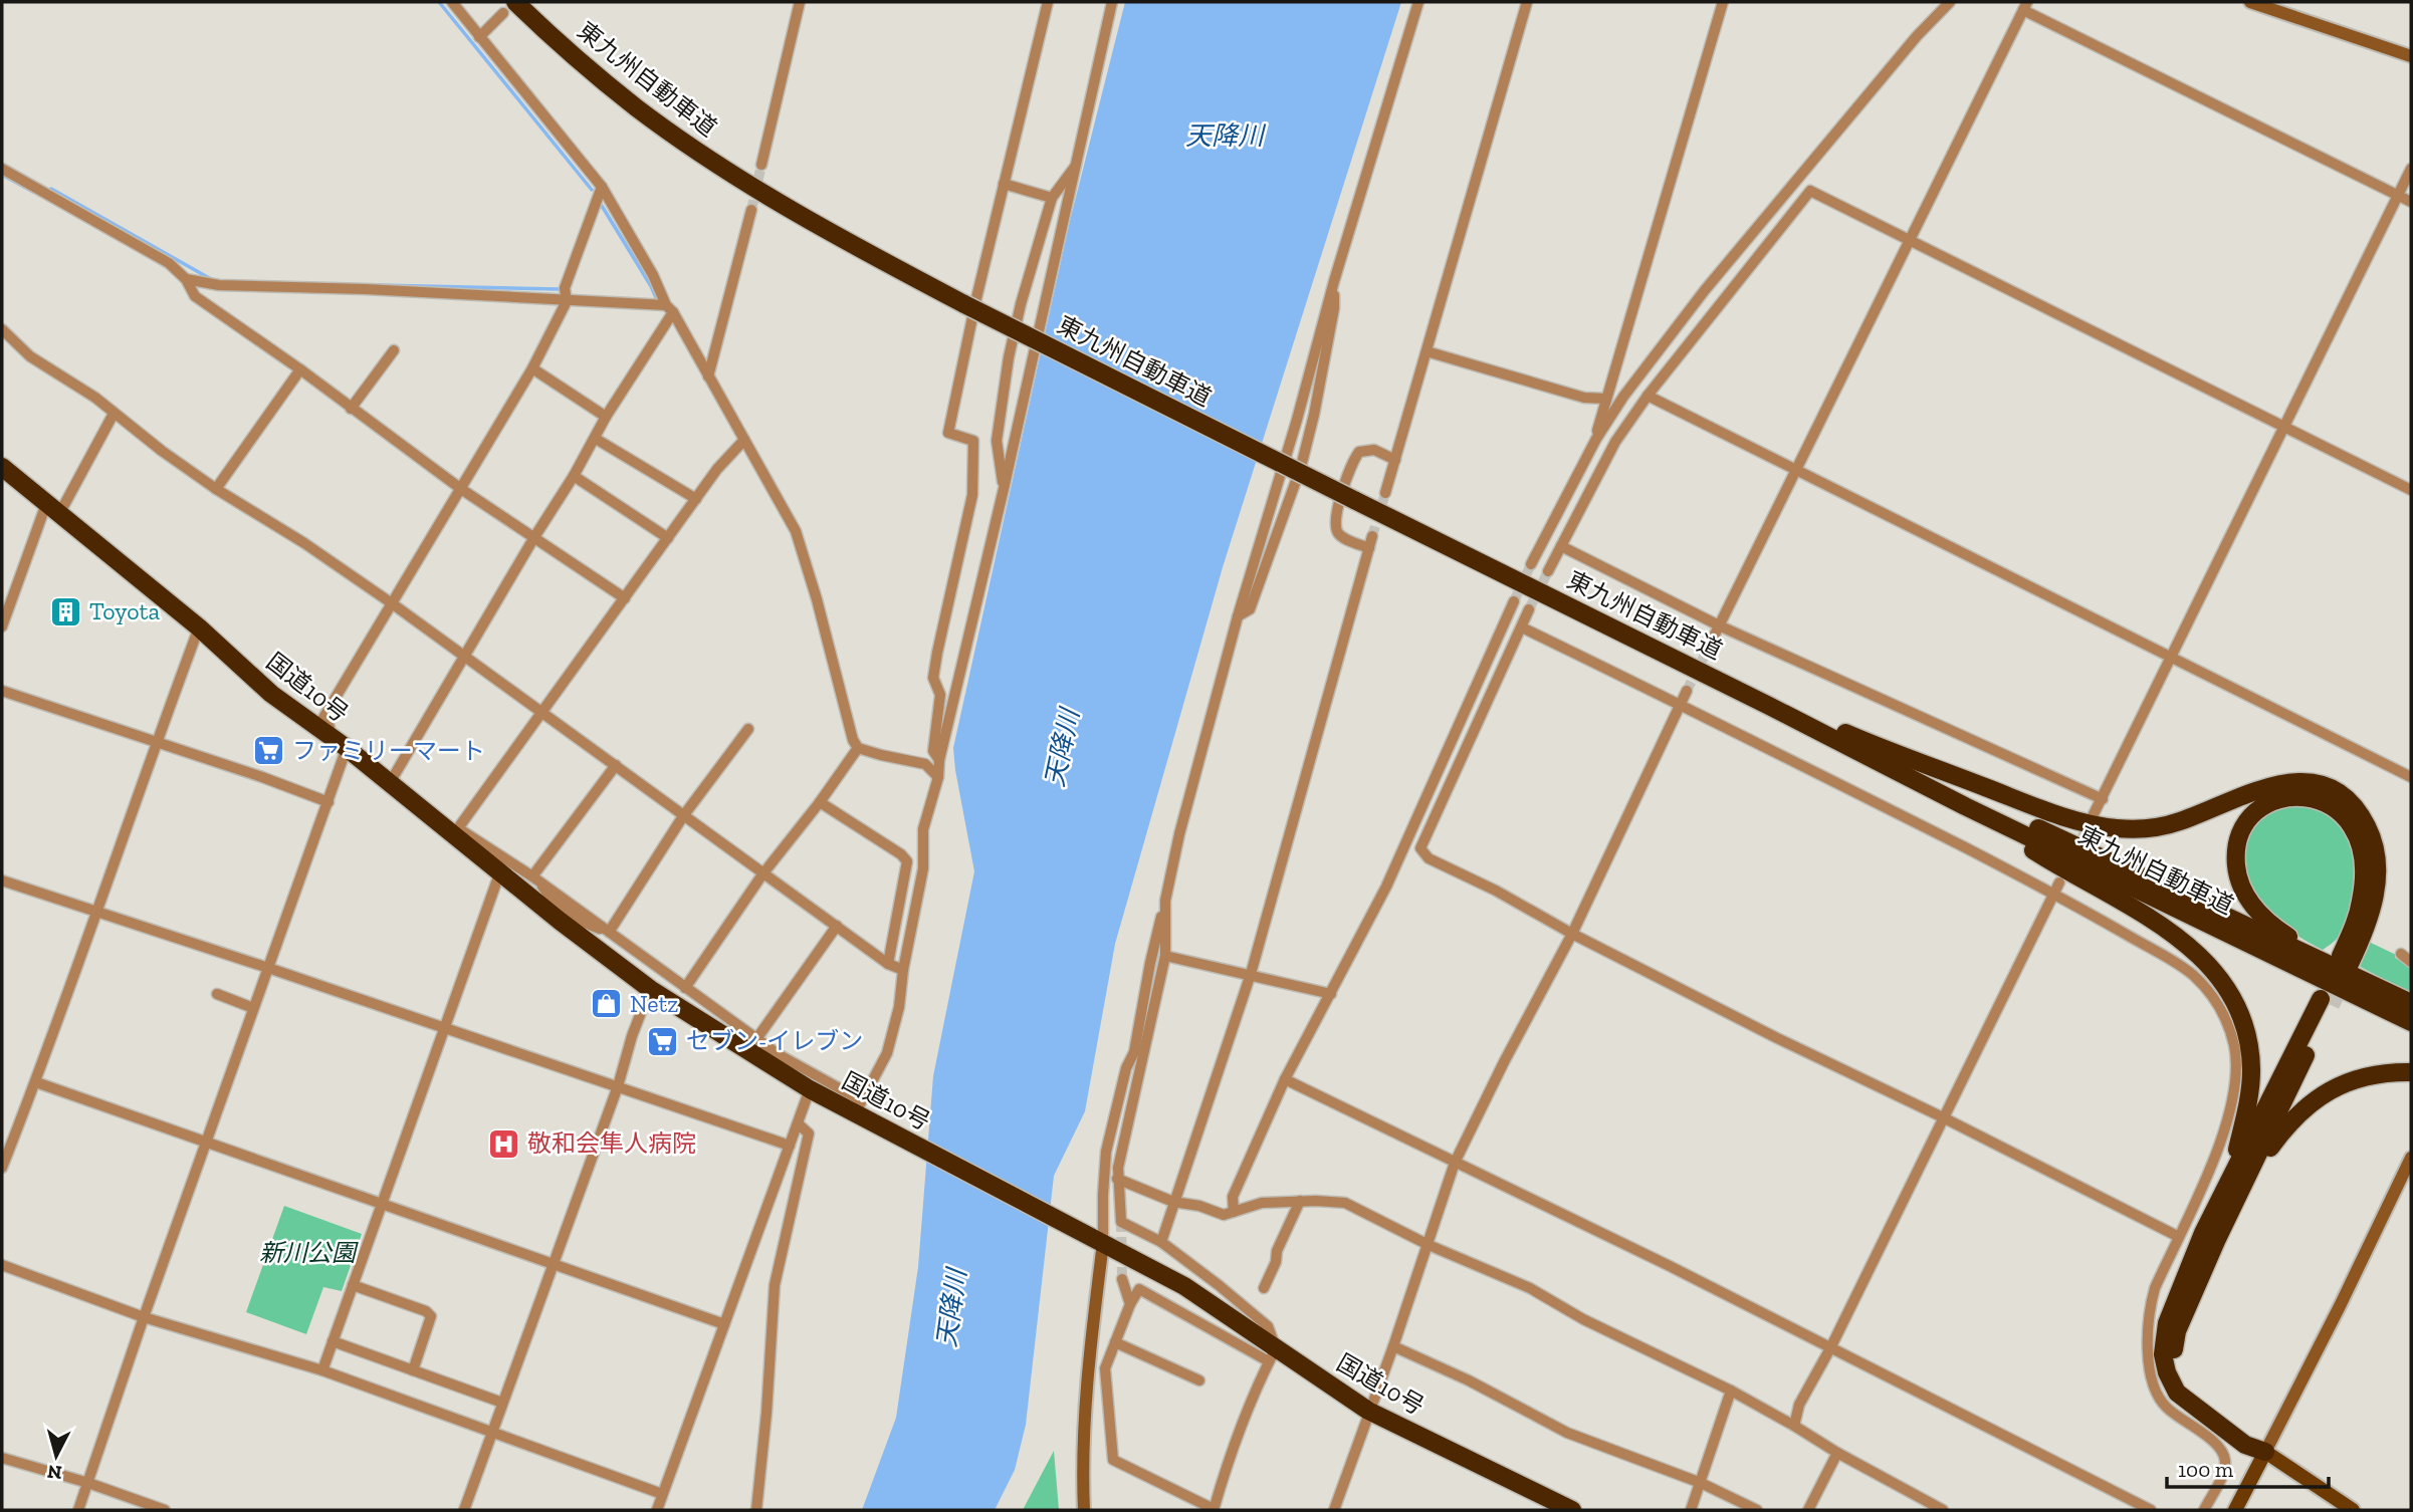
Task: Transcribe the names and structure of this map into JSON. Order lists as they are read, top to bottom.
{
  "streets": {
    "highway": ["東九州自動車道", "国道10号"]
  },
  "water": ["天降川"],
  "parks": ["新川公園"],
  "places": {
    "building": ["Toyota"],
    "supermarket": ["ファミリーマート", "セブン-イレブン"],
    "shop": ["Netz"],
    "hospital": ["敬和会隼人病院"]
  },
  "scale_bar": "100 m",
  "north": "bottom"
}
